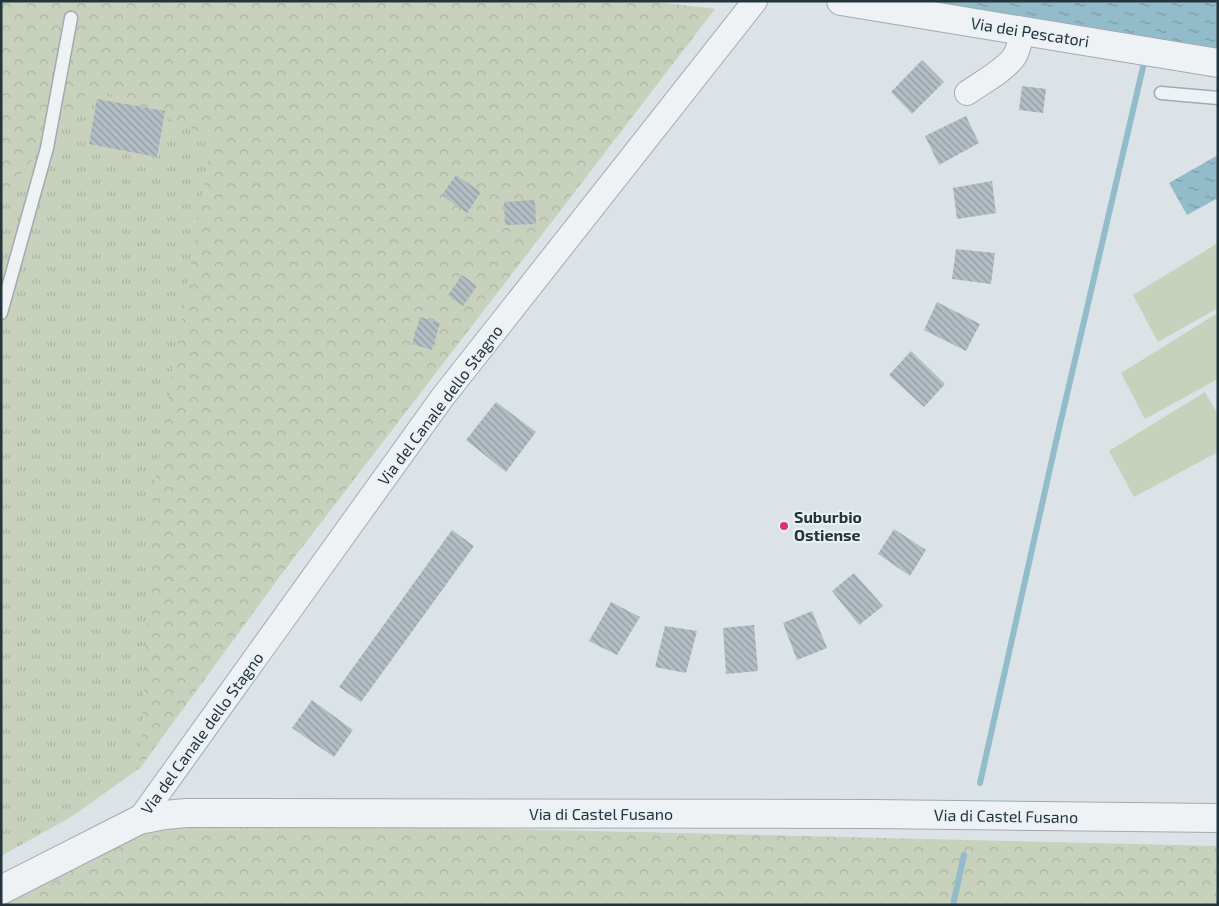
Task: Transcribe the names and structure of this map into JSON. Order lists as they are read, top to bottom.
{
  "streets": {
    "street": ["Via dei Pescatori", "Via del Canale dello Stagno", "Via di Castel Fusano"]
  },
  "crossings": [
    ["Via del Canale dello Stagno", "Via di Castel Fusano"]
  ],
  "places": ["Suburbio Ostiense"]
}
